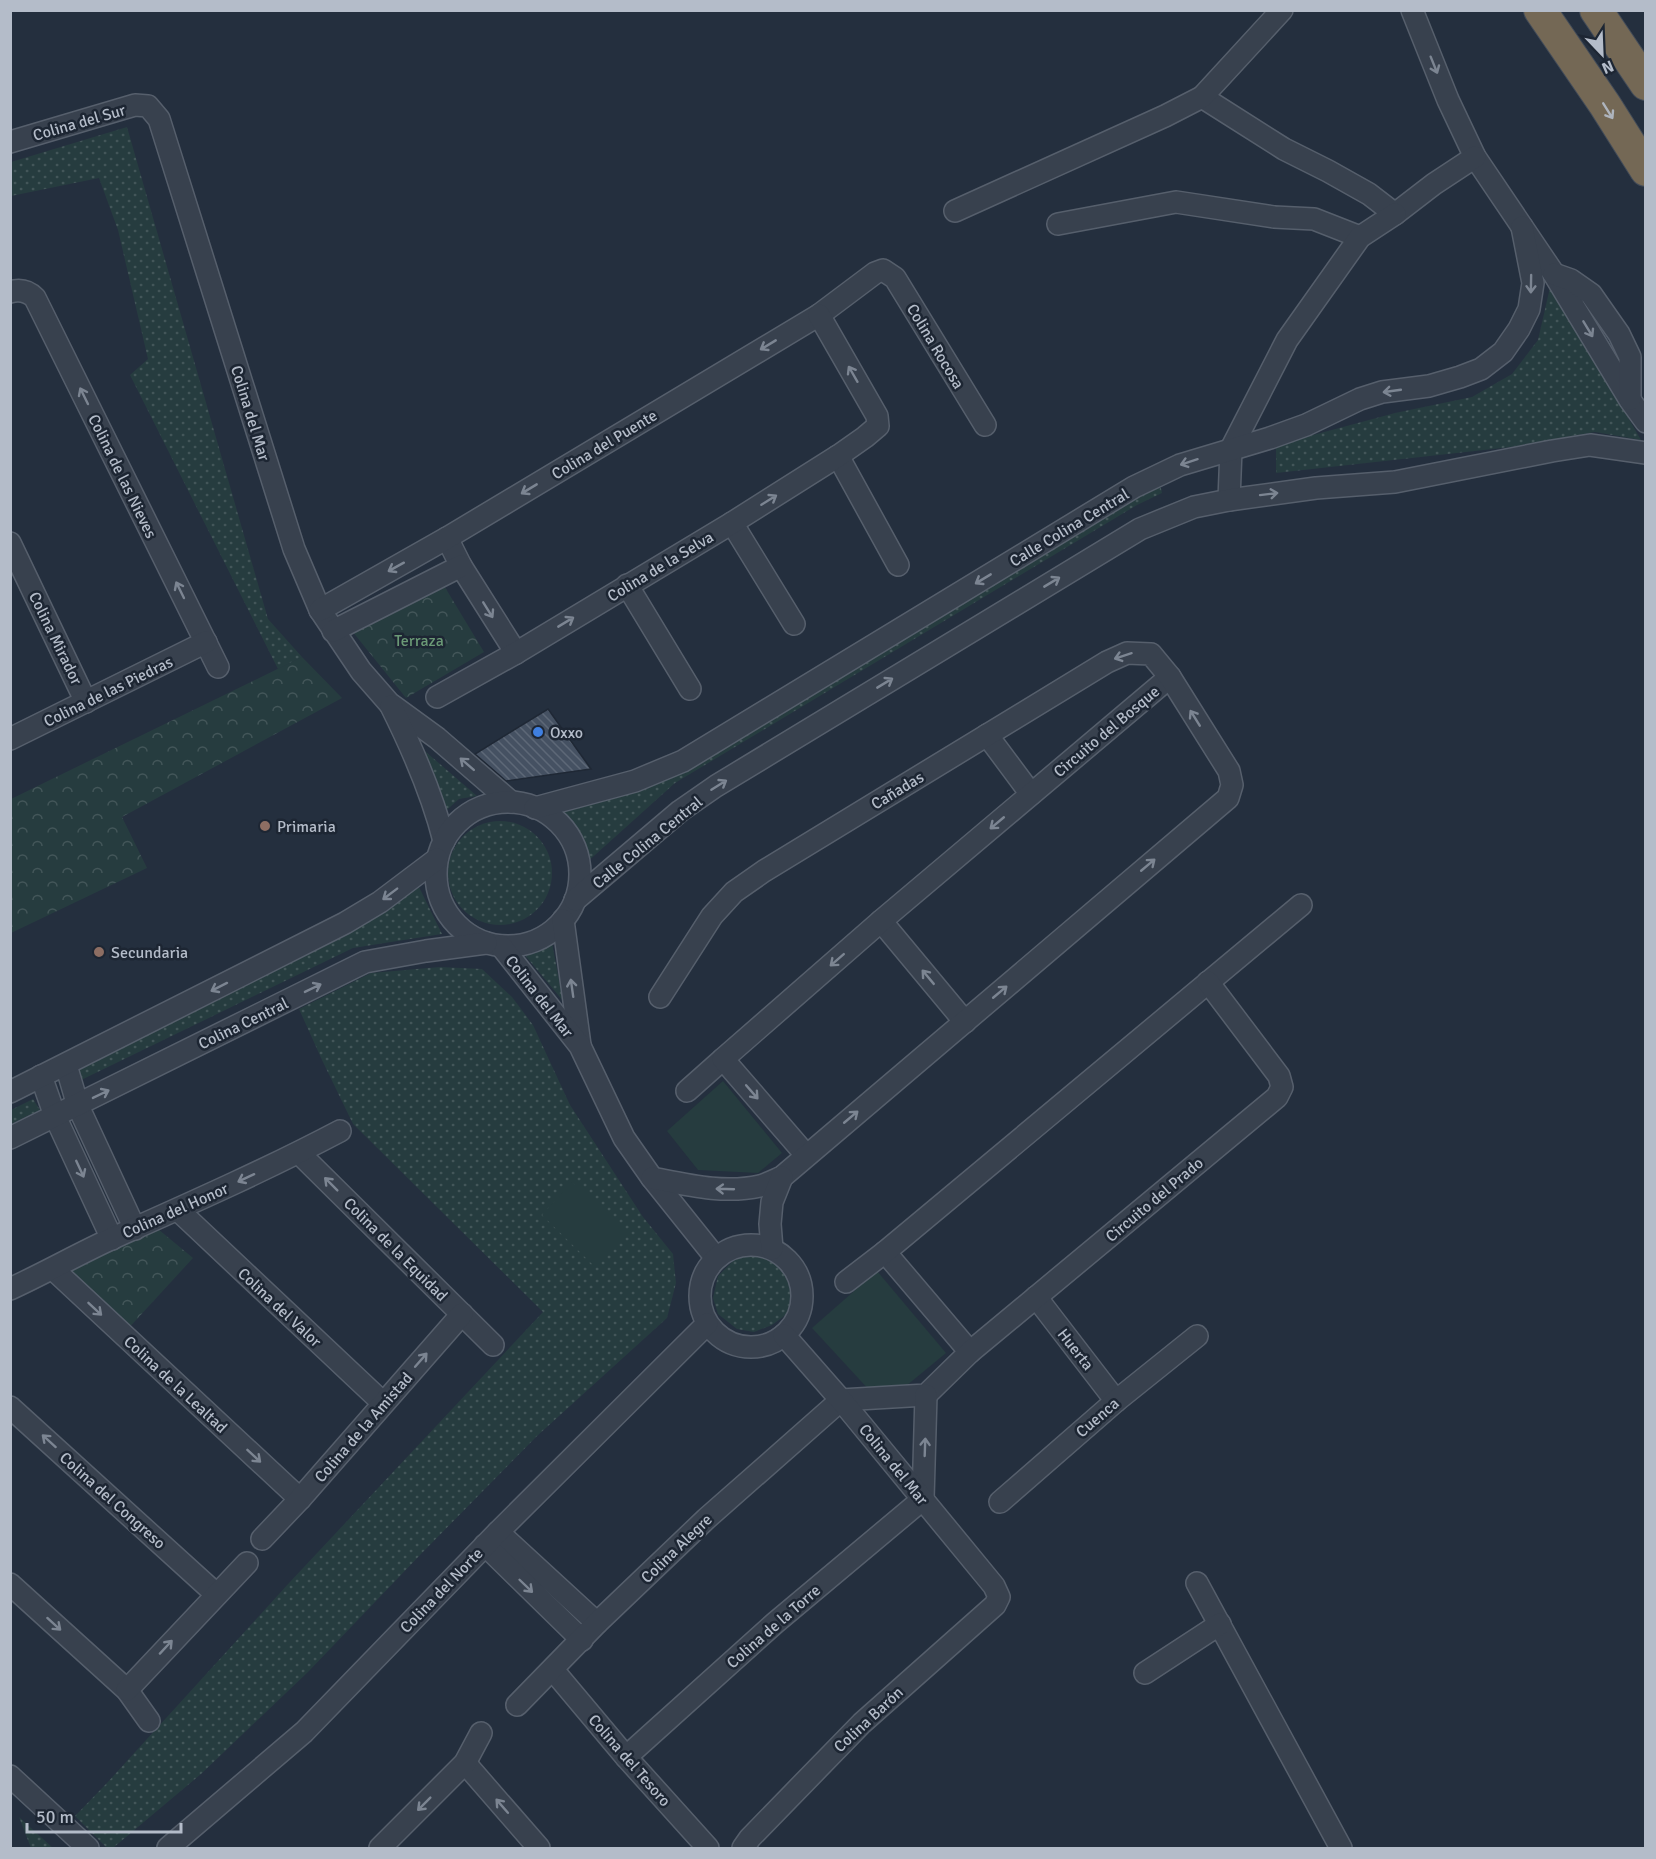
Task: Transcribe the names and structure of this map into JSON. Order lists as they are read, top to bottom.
{
  "streets": {
    "street": [
      "Colina del Sur",
      "Colina Rocosa",
      "Colina del Mar",
      "Colina del Puente",
      "Colina de las Nieves",
      "Calle Colina Central",
      "Colina de la Selva",
      "Colina Mirador",
      "Colina de las Piedras",
      "Circuito del Bosque",
      "Cañadas",
      "Colina Central",
      "Circuito del Prado",
      "Colina del Honor",
      "Colina de la Equidad",
      "Colina del Valor",
      "Huerta",
      "Colina de la Lealtad",
      "Cuenca",
      "Colina de la Amistad",
      "Colina del Congreso",
      "Colina Alegre",
      "Colina del Norte",
      "Colina de la Torre",
      "Colina Barón",
      "Colina del Tesoro"
    ]
  },
  "crossings": [
    ["Colina del Sur", "Colina del Mar"],
    ["Colina Rocosa", "Colina del Puente"],
    ["Colina del Mar", "Colina del Puente"],
    ["Colina del Mar", "Calle Colina Central"],
    ["Colina del Mar", "Circuito del Bosque"],
    ["Colina del Mar", "Colina Central"],
    ["Colina del Mar", "Colina Alegre"],
    ["Colina del Mar", "Colina del Norte"],
    ["Colina del Mar", "Colina de la Torre"],
    ["Colina del Mar", "Colina Barón"],
    ["Colina del Puente", "Colina de la Selva"],
    ["Colina de las Nieves", "Colina de las Piedras"],
    ["Calle Colina Central", "Colina Central"],
    ["Colina Mirador", "Colina de las Piedras"],
    ["Circuito del Bosque", "Cañadas"],
    ["Circuito del Bosque", "Colina del Norte"],
    ["Circuito del Prado", "Huerta"],
    ["Colina del Honor", "Colina de la Equidad"],
    ["Colina del Honor", "Colina del Valor"],
    ["Colina del Honor", "Colina de la Lealtad"],
    ["Colina de la Equidad", "Colina de la Amistad"],
    ["Colina del Valor", "Colina de la Amistad"],
    ["Huerta", "Cuenca"],
    ["Colina de la Lealtad", "Colina de la Amistad"],
    ["Colina Alegre", "Colina del Tesoro"],
    ["Colina de la Torre", "Colina del Tesoro"]
  ],
  "one_way": [
    "Colina del Puente",
    "Colina de las Nieves",
    "Colina de la Equidad",
    "Colina de la Lealtad",
    "Colina de la Amistad"
  ],
  "parks": ["Terraza"],
  "places": ["Oxxo", "Primaria", "Secundaria"],
  "scale_bar": "50 m",
  "north": "bottom right"
}
